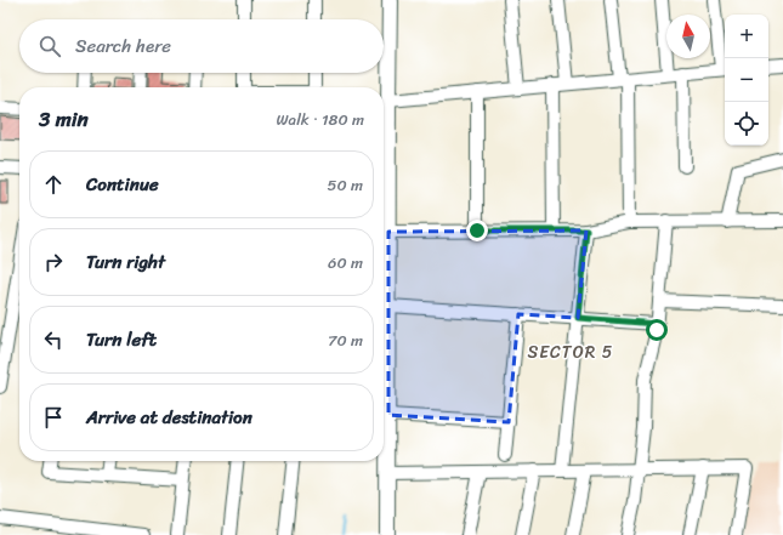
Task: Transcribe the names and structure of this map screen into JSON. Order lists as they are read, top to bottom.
{
  "districts": ["SECTOR 5"],
  "north": "top",
  "page": {
    "map_buttons": ["+", "−"],
    "search": "Search here",
    "heading": ["3 min", "Walk · 180 m"],
    "list": [
      ["Continue", "50 m"],
      ["Turn right", "60 m"],
      ["Turn left", "70 m"],
      "Arrive at destination"
    ]
  }
}
